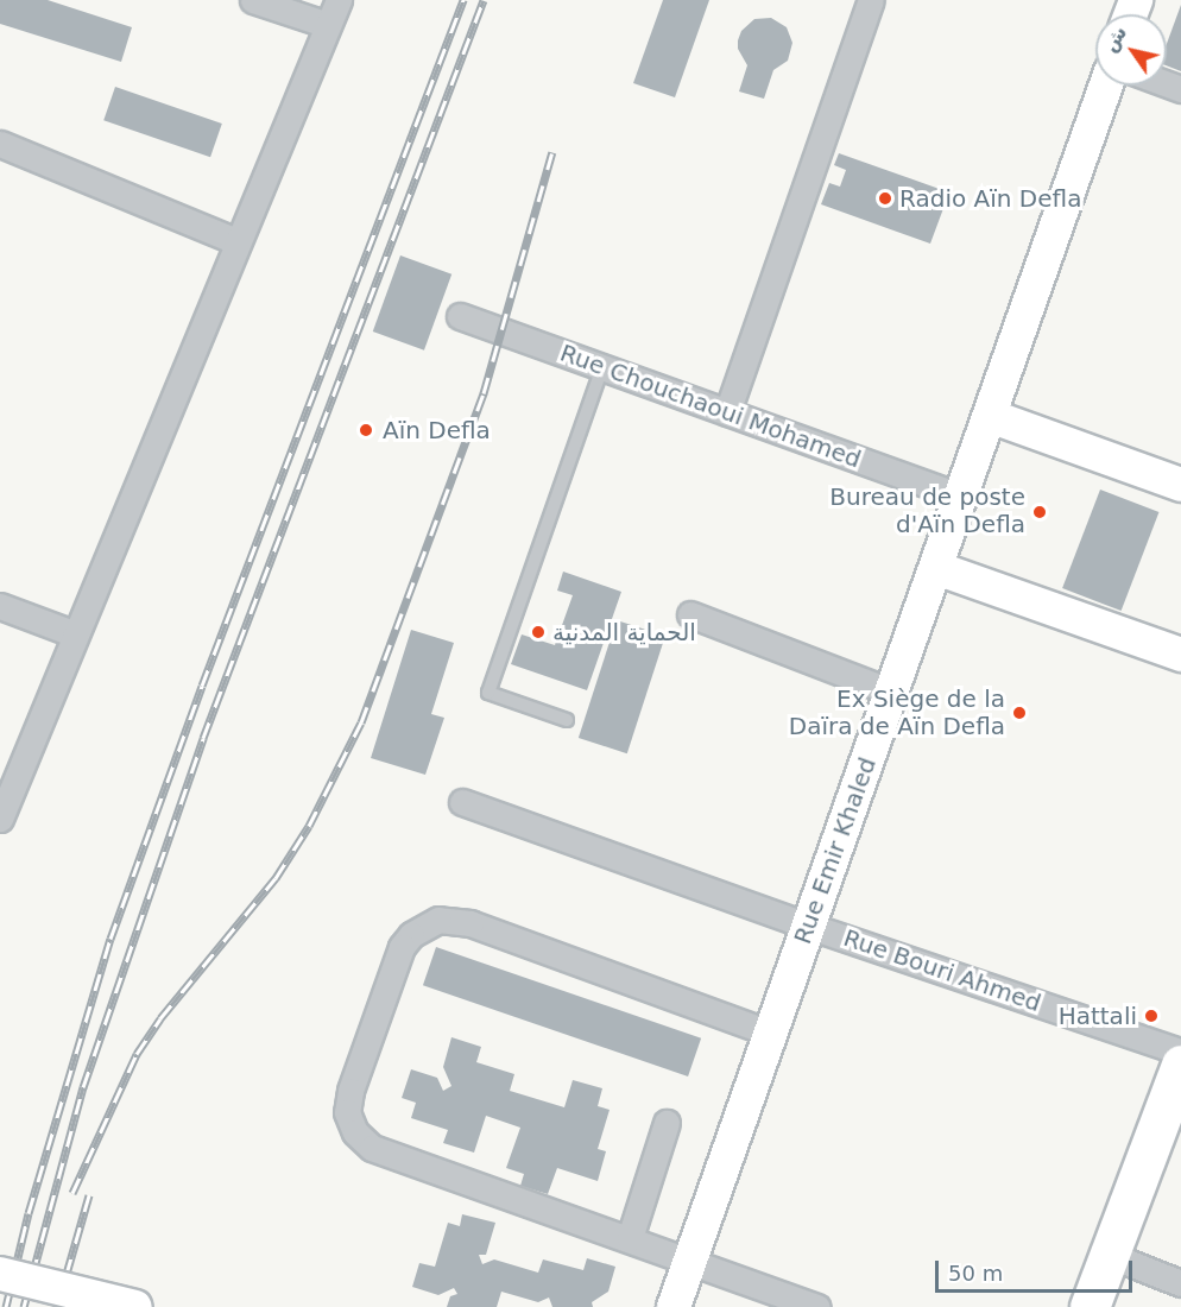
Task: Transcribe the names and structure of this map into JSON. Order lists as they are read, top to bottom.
{
  "streets": {
    "street": ["Rue Chouchaoui Mohamed", "Rue Emir Khaled", "Rue Bouri Ahmed"]
  },
  "crossings": [
    ["Rue Chouchaoui Mohamed", "Rue Emir Khaled"],
    ["Rue Emir Khaled", "Rue Bouri Ahmed"]
  ],
  "places": [
    "Radio Aïn Defla",
    "Aïn Defla",
    "Bureau de poste d'Aïn Defla",
    "الحماية المدنية",
    "Ex Siège de la Daïra de Aïn Defla",
    "Hattali"
  ],
  "scale_bar": "50 m",
  "north": "top left"
}
